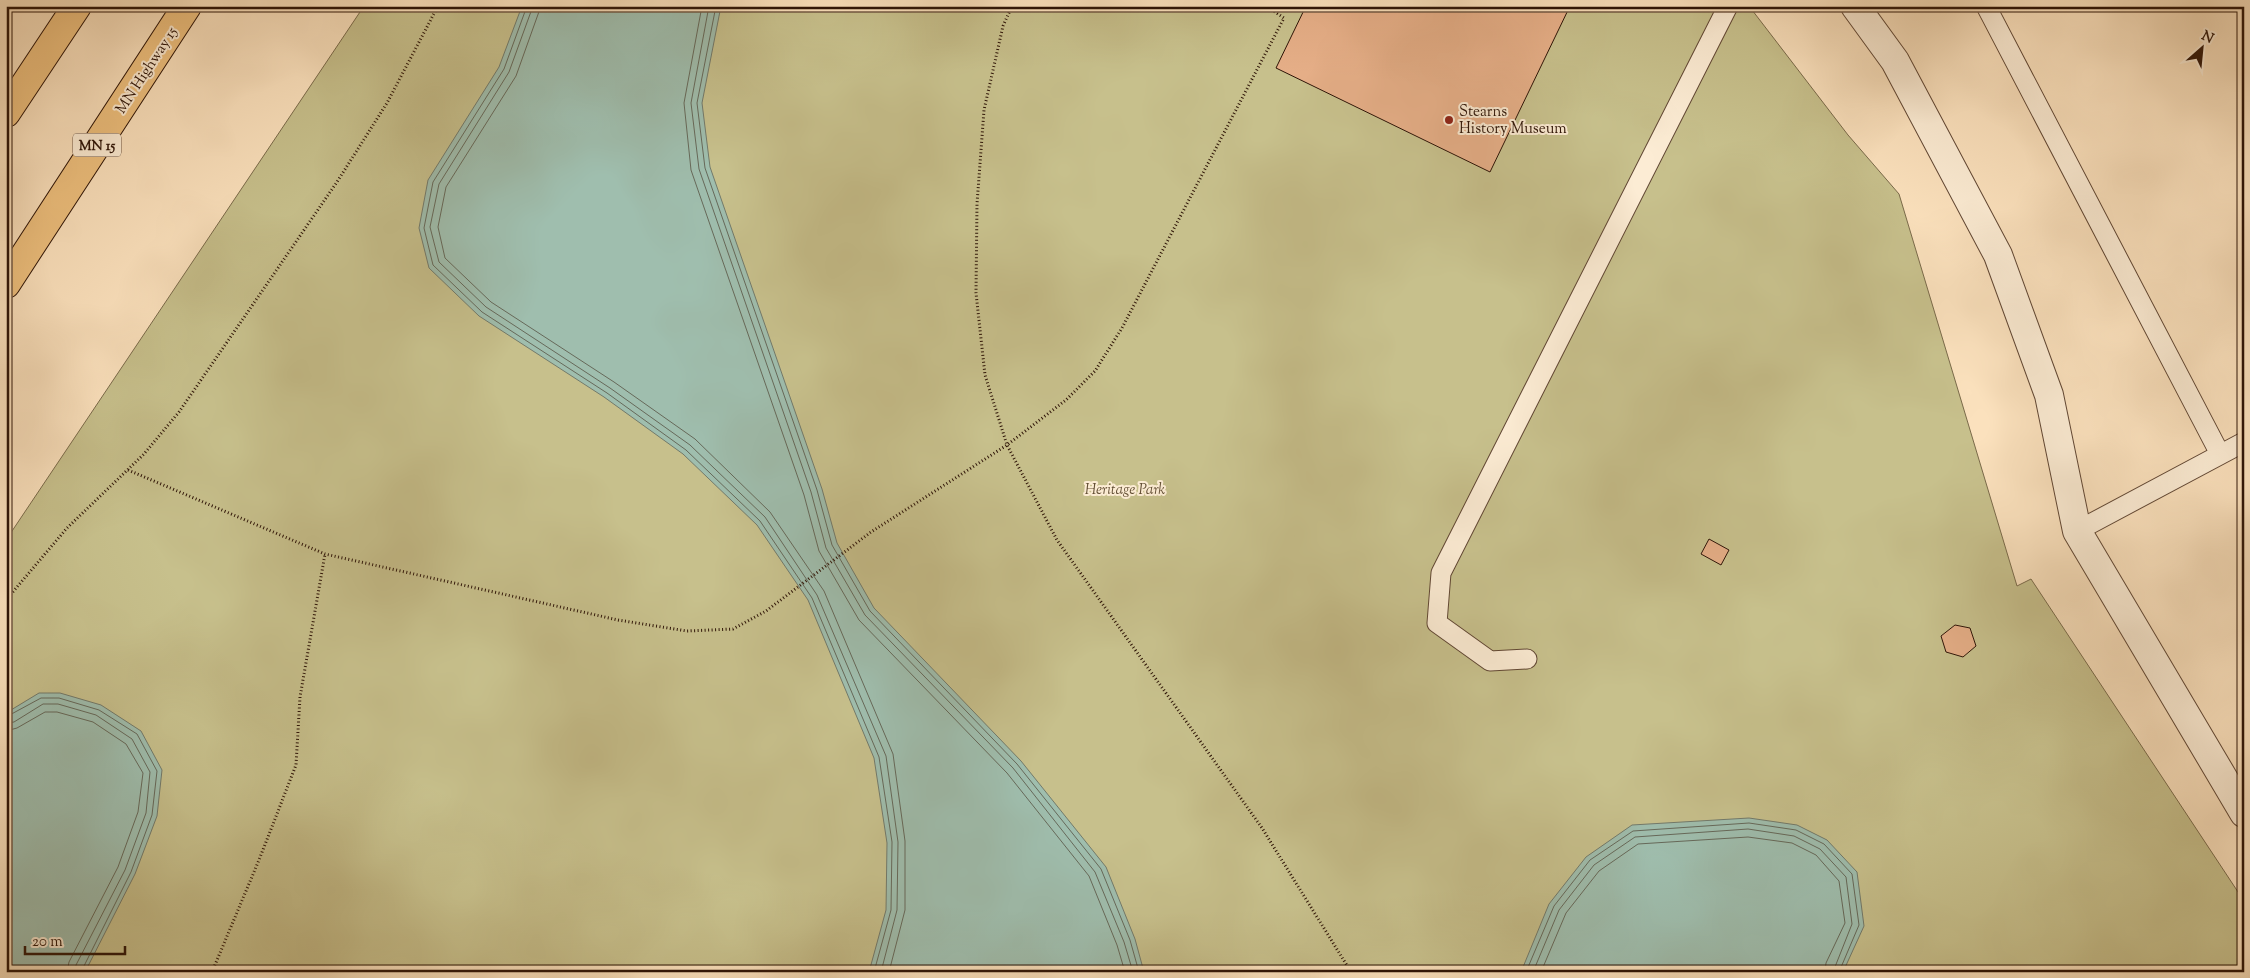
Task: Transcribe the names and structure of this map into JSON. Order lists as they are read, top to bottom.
{
  "streets": {
    "highway": ["MN Highway 15", "MN 15"]
  },
  "parks": ["Heritage Park"],
  "places": ["Stearns History Museum"],
  "scale_bar": "20 m",
  "north": "top right"
}
